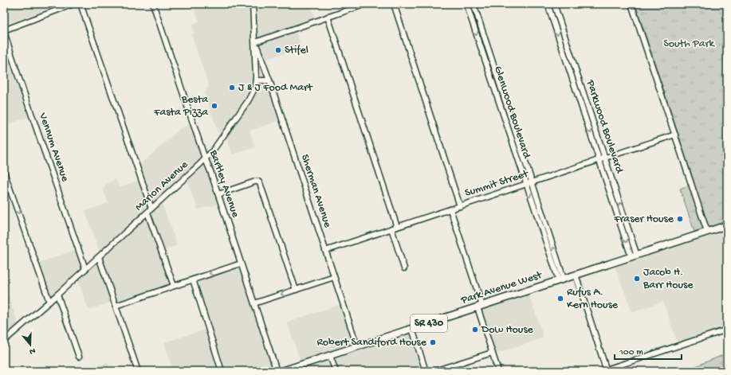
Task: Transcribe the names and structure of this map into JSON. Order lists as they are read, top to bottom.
{
  "streets": {
    "main road": ["Park Avenue West", "SR 430"],
    "street": [
      "Glenwood Boulevard",
      "Parkwood Boulevard",
      "Vennum Avenue",
      "Bartley Avenue",
      "Summit Street",
      "Marion Avenue",
      "Sherman Avenue"
    ]
  },
  "crossings": [
    ["Glenwood Boulevard", "Summit Street"],
    ["Glenwood Boulevard", "Park Avenue West"],
    ["Parkwood Boulevard", "Summit Street"],
    ["Parkwood Boulevard", "Park Avenue West"],
    ["Vennum Avenue", "Marion Avenue"],
    ["Bartley Avenue", "Marion Avenue"],
    ["Summit Street", "Sherman Avenue"],
    ["Marion Avenue", "Sherman Avenue"],
    ["Sherman Avenue", "Park Avenue West"]
  ],
  "parks": ["South Park"],
  "places": [
    "Stifel",
    "J & J Food Mart",
    "Besta Fasta Pizza",
    "Fraser House",
    "Jacob H. Barr House",
    "Rufus A. Kern House",
    "Dow House",
    "Robert Sandiford House"
  ],
  "scale_bar": "100 m",
  "north": "bottom"
}
